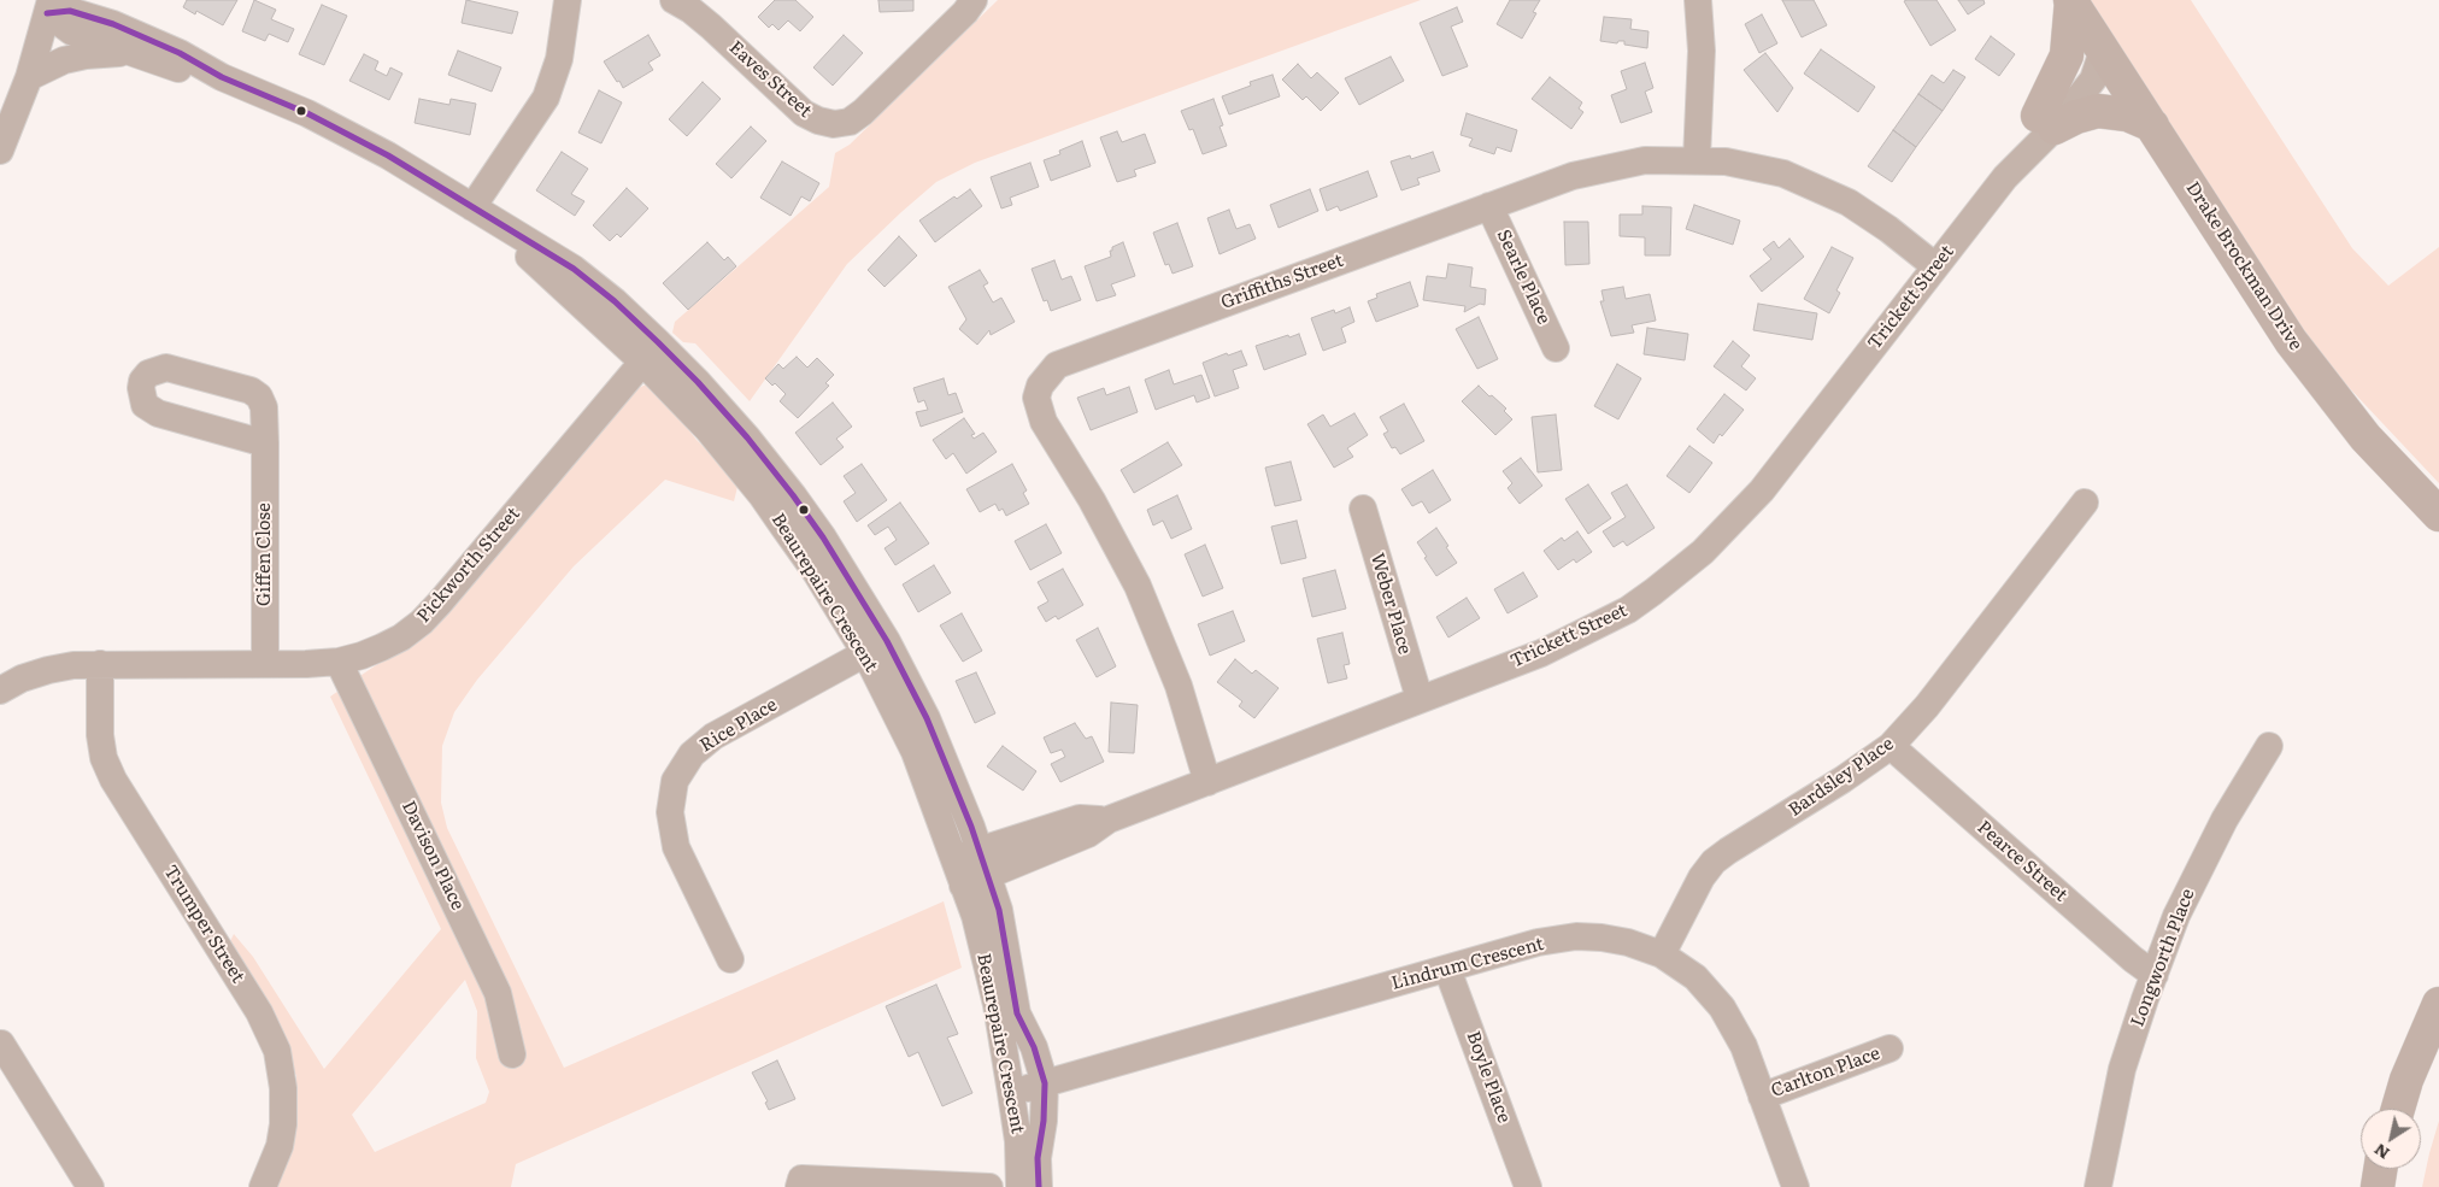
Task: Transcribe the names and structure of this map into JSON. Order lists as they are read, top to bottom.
{
  "streets": {
    "main road": ["Drake Brockman Drive"],
    "street": [
      "Eaves Street",
      "Searle Place",
      "Griffiths Street",
      "Trickett Street",
      "Giffen Close",
      "Pickworth Street",
      "Beaurepaire Crescent",
      "Weber Place",
      "Rice Place",
      "Bardsley Place",
      "Davison Place",
      "Pearce Street",
      "Trumper Street",
      "Longworth Place",
      "Lindrum Crescent",
      "Carlton Place",
      "Boyle Place"
    ]
  },
  "crossings": [
    ["Drake Brockman Drive", "Trickett Street"],
    ["Searle Place", "Griffiths Street"],
    ["Griffiths Street", "Trickett Street"],
    ["Trickett Street", "Beaurepaire Crescent"],
    ["Trickett Street", "Weber Place"],
    ["Giffen Close", "Pickworth Street"],
    ["Pickworth Street", "Beaurepaire Crescent"],
    ["Pickworth Street", "Davison Place"],
    ["Pickworth Street", "Trumper Street"],
    ["Beaurepaire Crescent", "Rice Place"],
    ["Beaurepaire Crescent", "Lindrum Crescent"],
    ["Bardsley Place", "Pearce Street"],
    ["Bardsley Place", "Lindrum Crescent"],
    ["Pearce Street", "Longworth Place"],
    ["Lindrum Crescent", "Carlton Place"],
    ["Lindrum Crescent", "Boyle Place"]
  ],
  "north": "bottom left"
}
